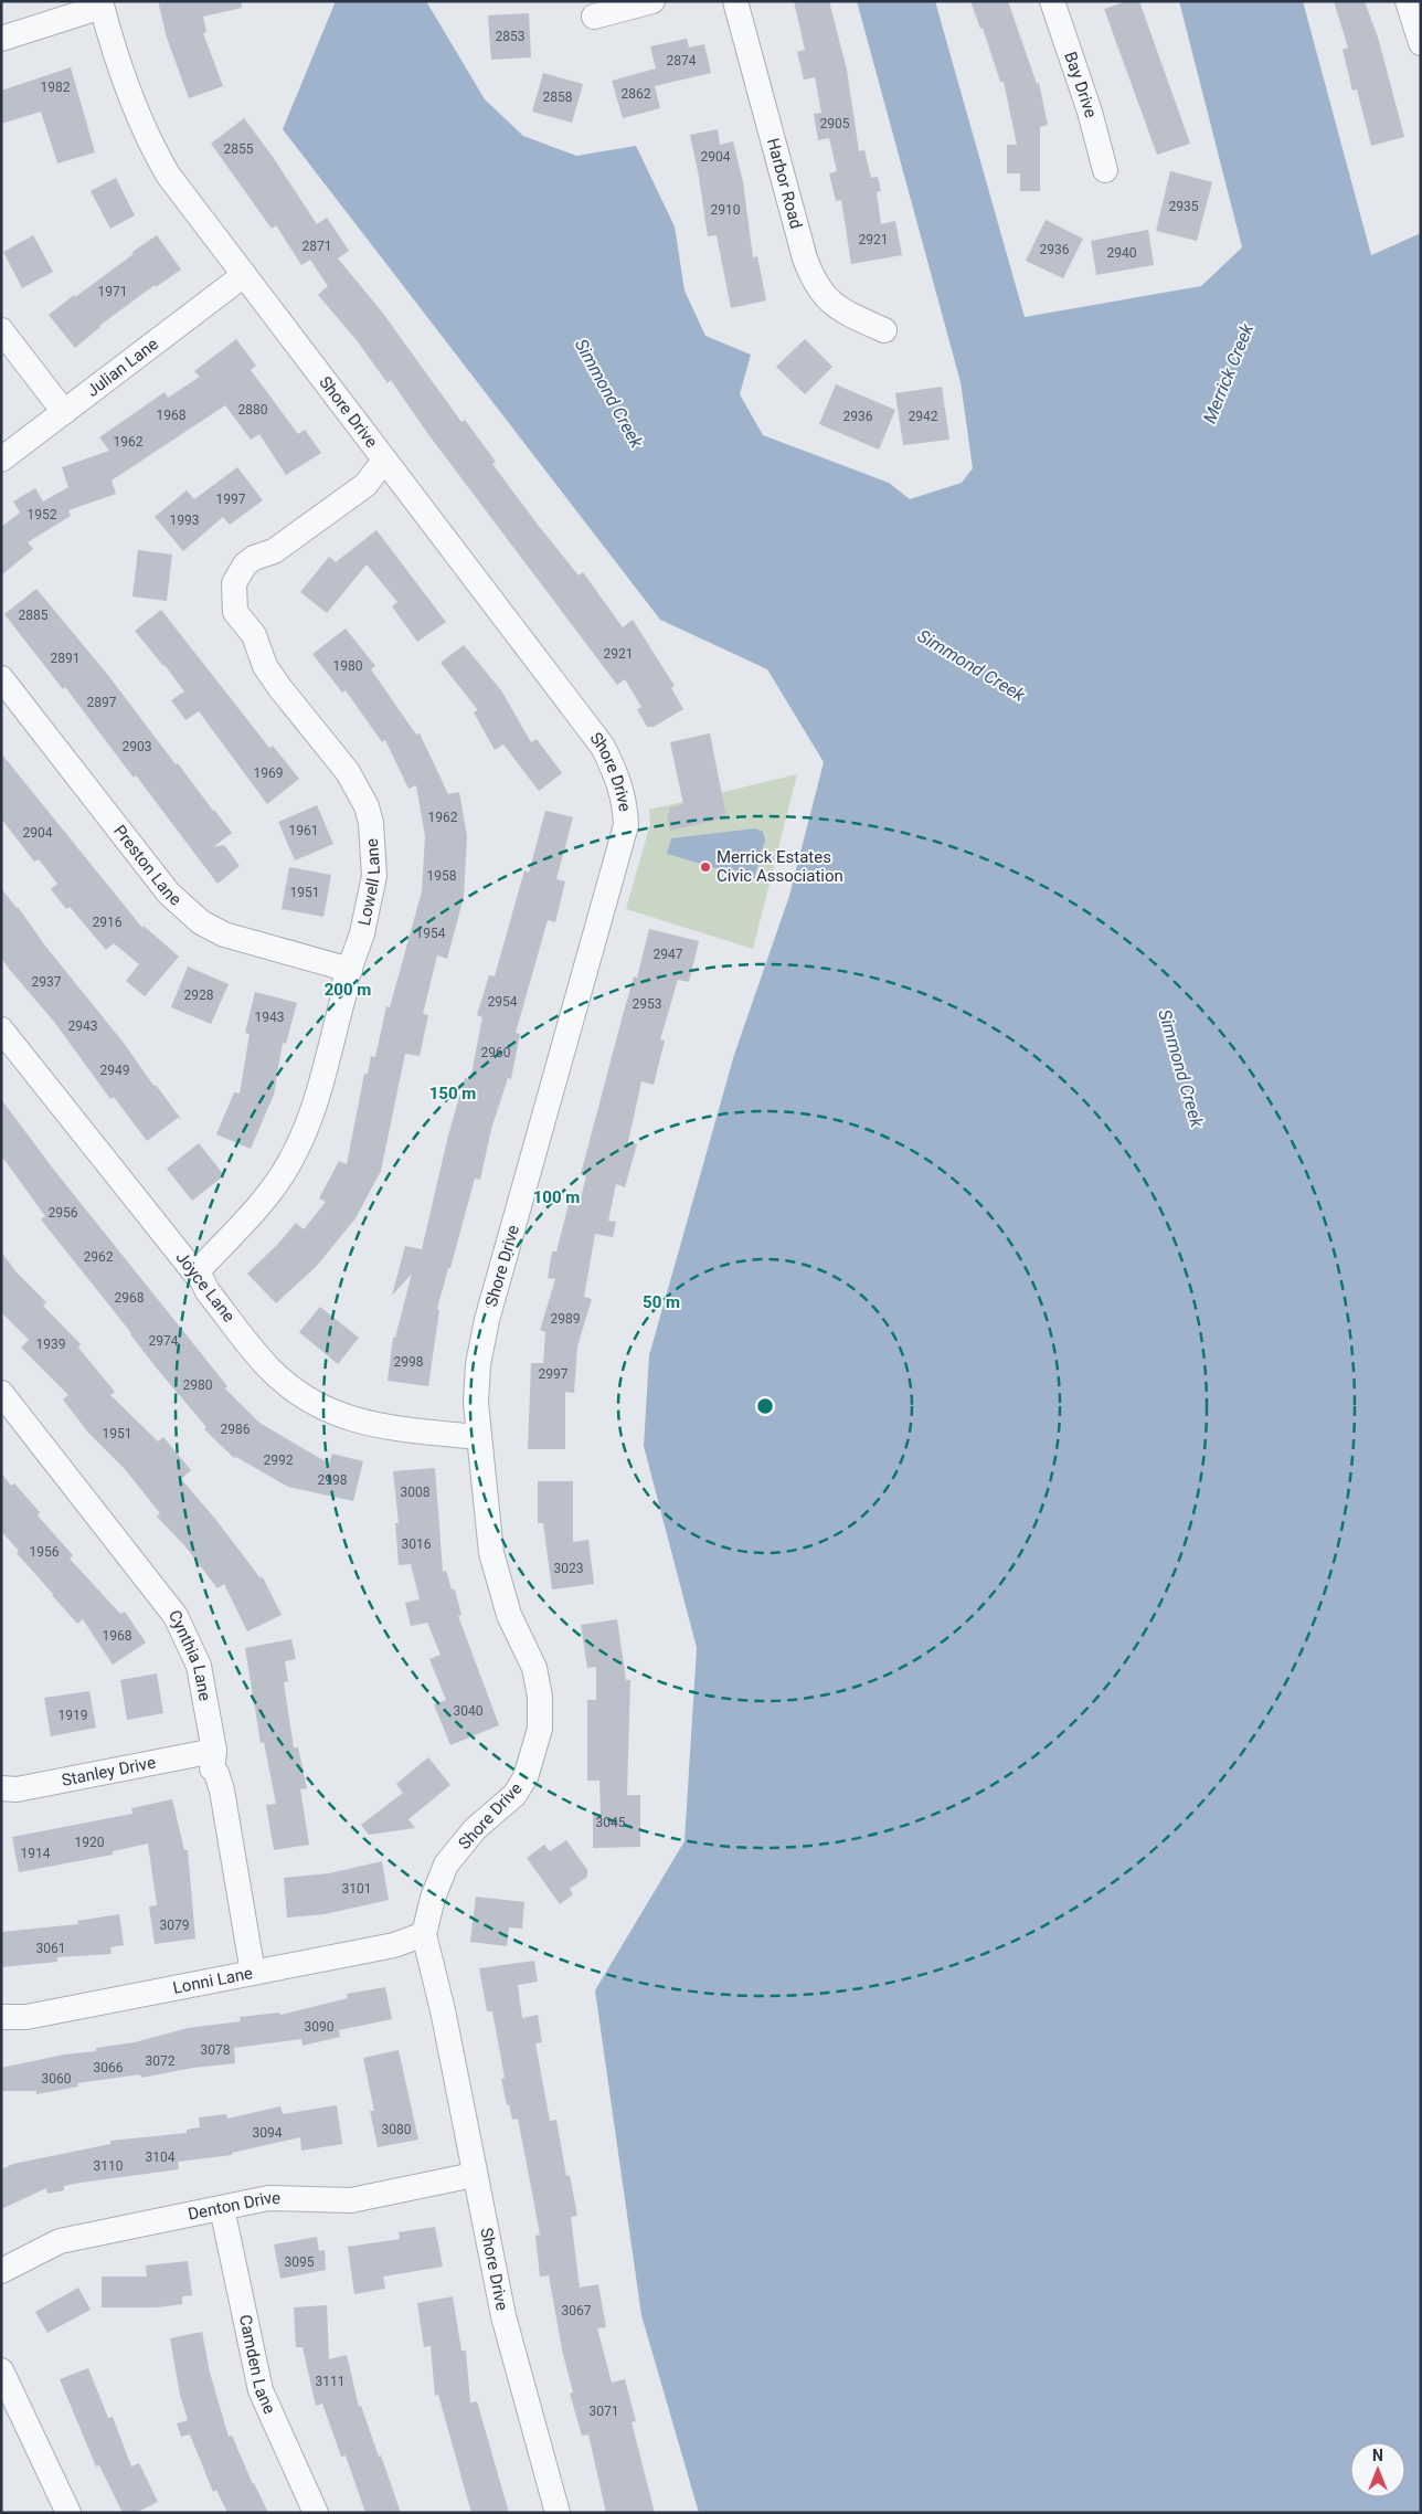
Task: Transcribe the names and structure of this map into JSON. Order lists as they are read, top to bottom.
{
  "streets": {
    "street": [
      "Bay Drive",
      "Harbor Road",
      "Julian Lane",
      "Shore Drive",
      "Preston Lane",
      "Lowell Lane",
      "Joyce Lane",
      "Cynthia Lane",
      "Stanley Drive",
      "Lonni Lane",
      "Denton Drive",
      "Camden Lane"
    ]
  },
  "crossings": [
    ["Julian Lane", "Shore Drive"],
    ["Shore Drive", "Lowell Lane"],
    ["Shore Drive", "Joyce Lane"],
    ["Shore Drive", "Lonni Lane"],
    ["Shore Drive", "Denton Drive"],
    ["Preston Lane", "Lowell Lane"],
    ["Lowell Lane", "Joyce Lane"],
    ["Cynthia Lane", "Stanley Drive"],
    ["Cynthia Lane", "Lonni Lane"],
    ["Denton Drive", "Camden Lane"]
  ],
  "water": ["Merrick Creek", "Simmond Creek"],
  "places": ["Merrick Estates Civic Association"],
  "house_numbers": [
    "2853",
    "2874",
    "1982",
    "2862",
    "2858",
    "2905",
    "2855",
    "2904",
    "2935",
    "2910",
    "2921",
    "2871",
    "2936",
    "2940",
    "1971",
    "2880",
    "1968",
    "2936",
    "2942",
    "1962",
    "1997",
    "1952",
    "1993",
    "2885",
    "2921",
    "2891",
    "1980",
    "2897",
    "2903",
    "1969",
    "1962",
    "1961",
    "2904",
    "1958",
    "1951",
    "2916",
    "1954",
    "2947",
    "2937",
    "2928",
    "2954",
    "2953",
    "1943",
    "2943",
    "2960",
    "2949",
    "2956",
    "2962",
    "2968",
    "2989",
    "2974",
    "1939",
    "2998",
    "2997",
    "2980",
    "2986",
    "1951",
    "2992",
    "2998",
    "3008",
    "3016",
    "1956",
    "3023",
    "1968",
    "3040",
    "1919",
    "3045",
    "1920",
    "1914",
    "3101",
    "3079",
    "3061",
    "3090",
    "3078",
    "3072",
    "3066",
    "3060",
    "3080",
    "3094",
    "3104",
    "3110",
    "3095",
    "3067",
    "3111",
    "3071"
  ],
  "north": "top",
  "rings": [
    "200 m",
    "150 m",
    "100 m",
    "50 m"
  ]
}
